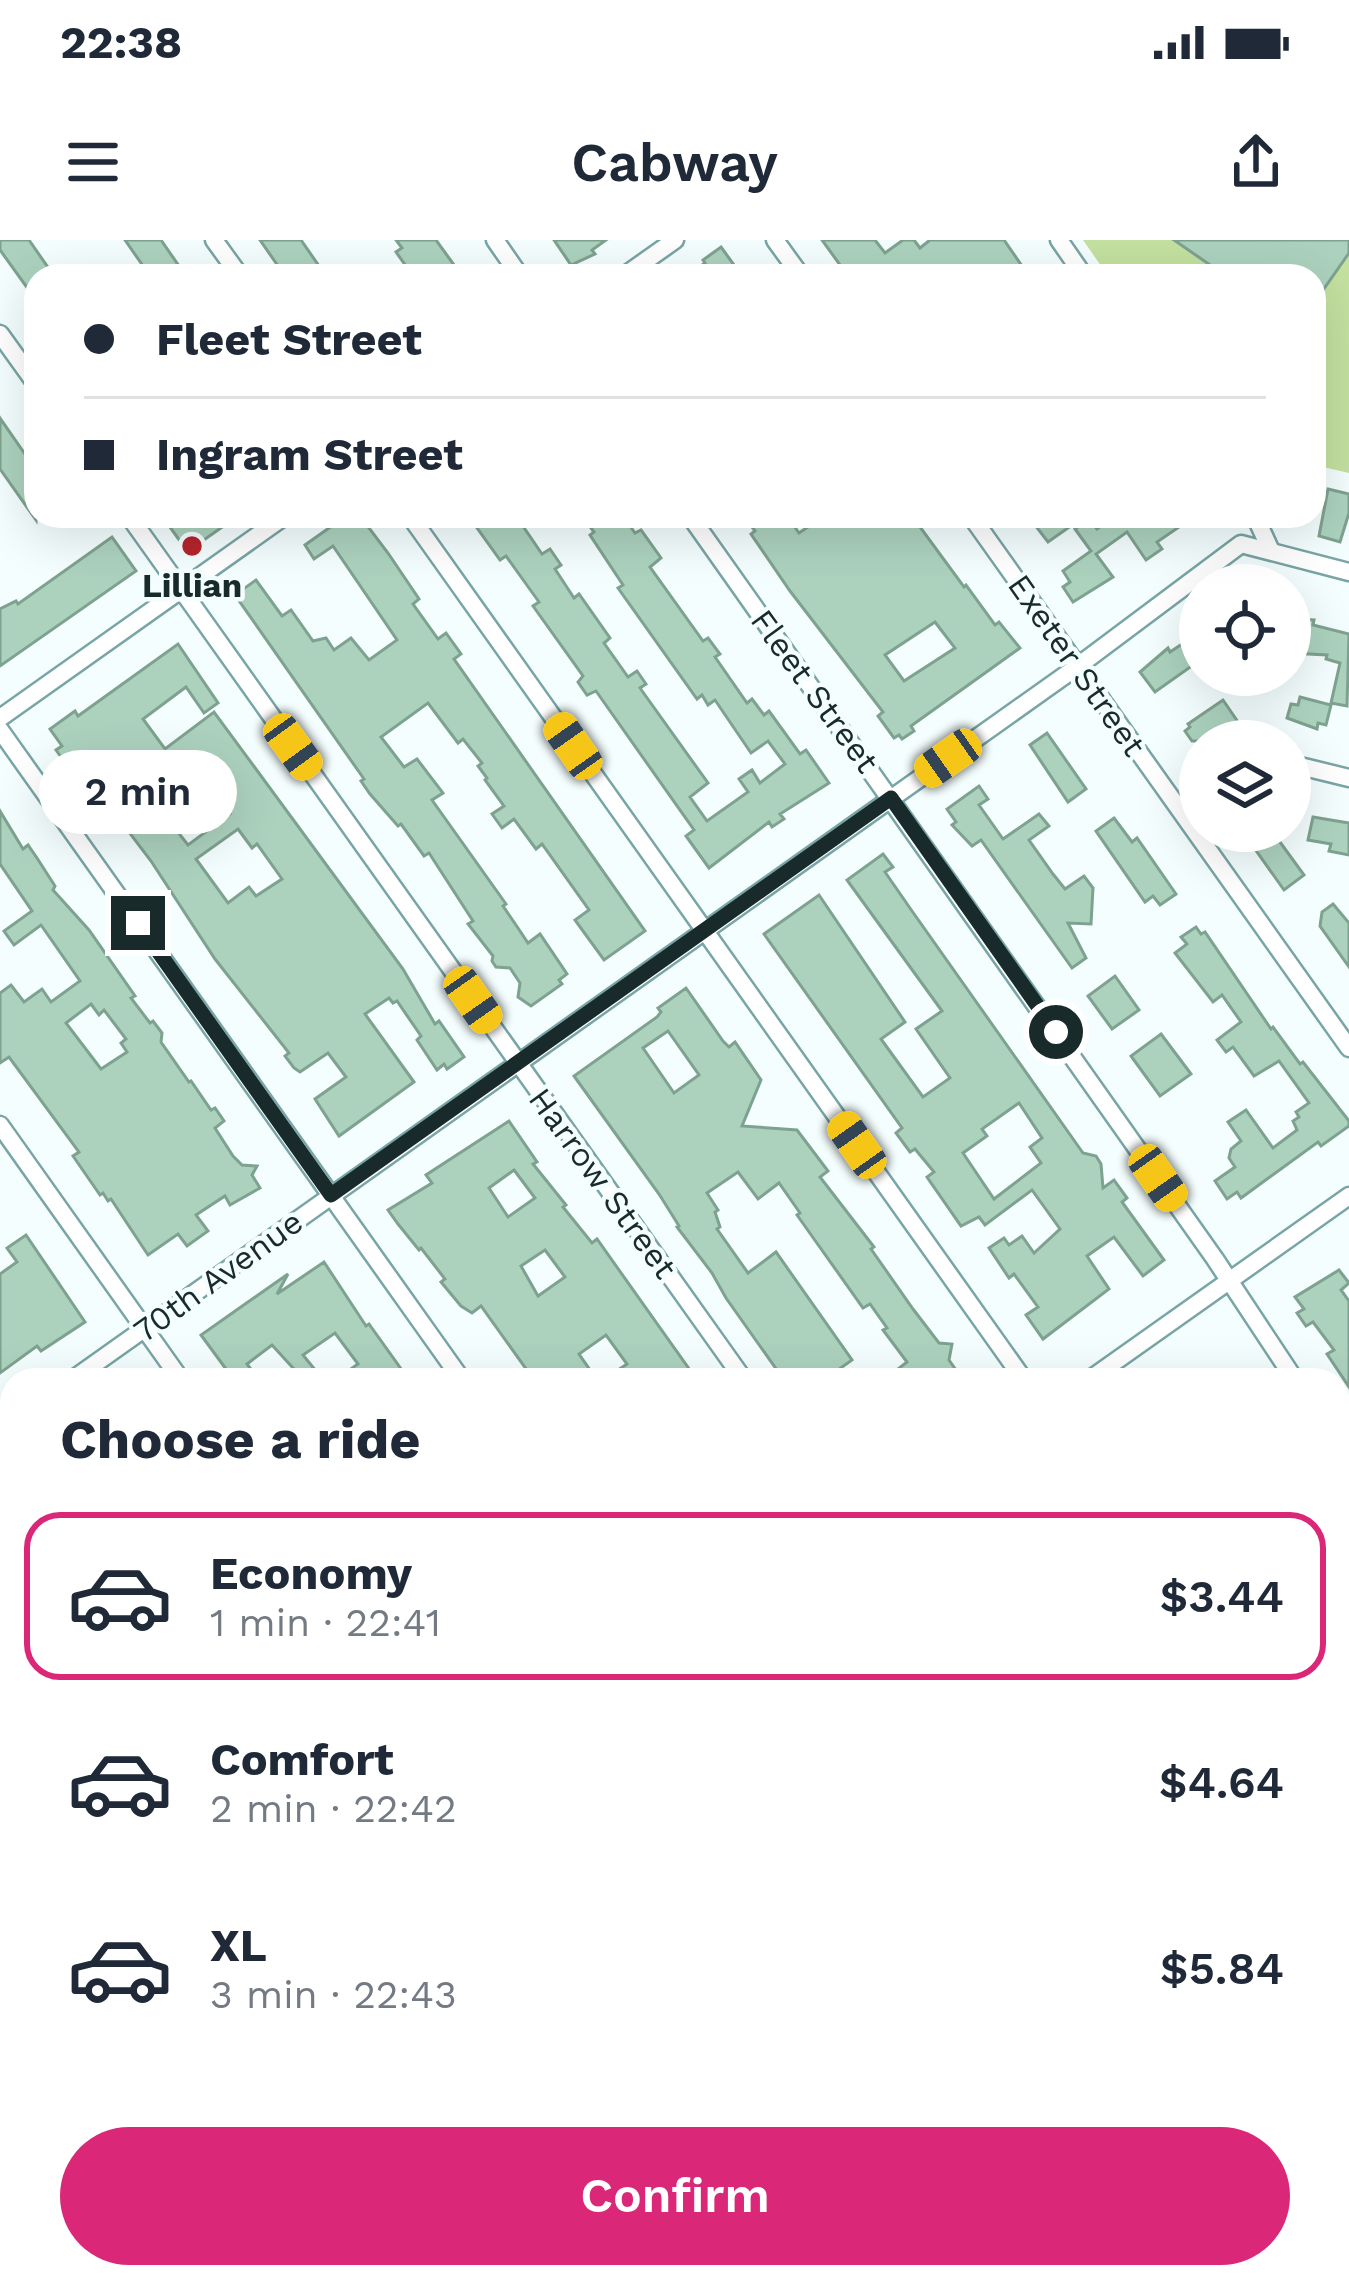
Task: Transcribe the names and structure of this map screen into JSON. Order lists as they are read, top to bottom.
{
  "streets": {
    "street": [
      "Exeter Street",
      "Fleet Street",
      "Harrow Street",
      "70th Avenue"
    ]
  },
  "crossings": [
    ["Exeter Street", "70th Avenue"],
    ["Fleet Street", "70th Avenue"],
    ["Harrow Street", "70th Avenue"]
  ],
  "places": ["Lillian"],
  "page": {
    "status": "22:38",
    "header": "Cabway",
    "banner": ["Fleet Street", "Ingram Street"],
    "bubble": "2 min",
    "heading": "Choose a ride",
    "list": [
      {
        "name": "Economy",
        "note": "1 min · 22:41",
        "value": "$3.44"
      },
      {
        "name": "Comfort",
        "note": "2 min · 22:42",
        "value": "$4.64"
      },
      {
        "name": "XL",
        "note": "3 min · 22:43",
        "value": "$5.84"
      }
    ],
    "buttons": "Confirm"
  }
}
